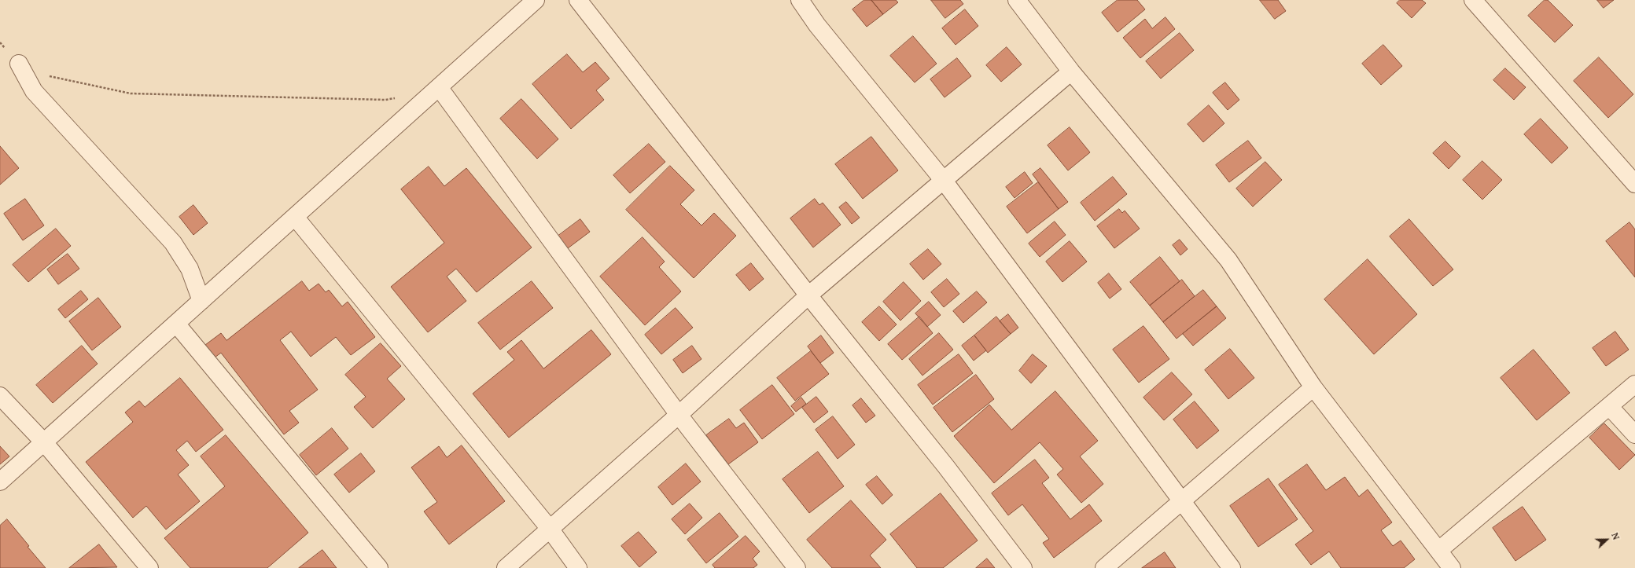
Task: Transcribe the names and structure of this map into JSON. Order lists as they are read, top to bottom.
{
  "north": "right"
}
